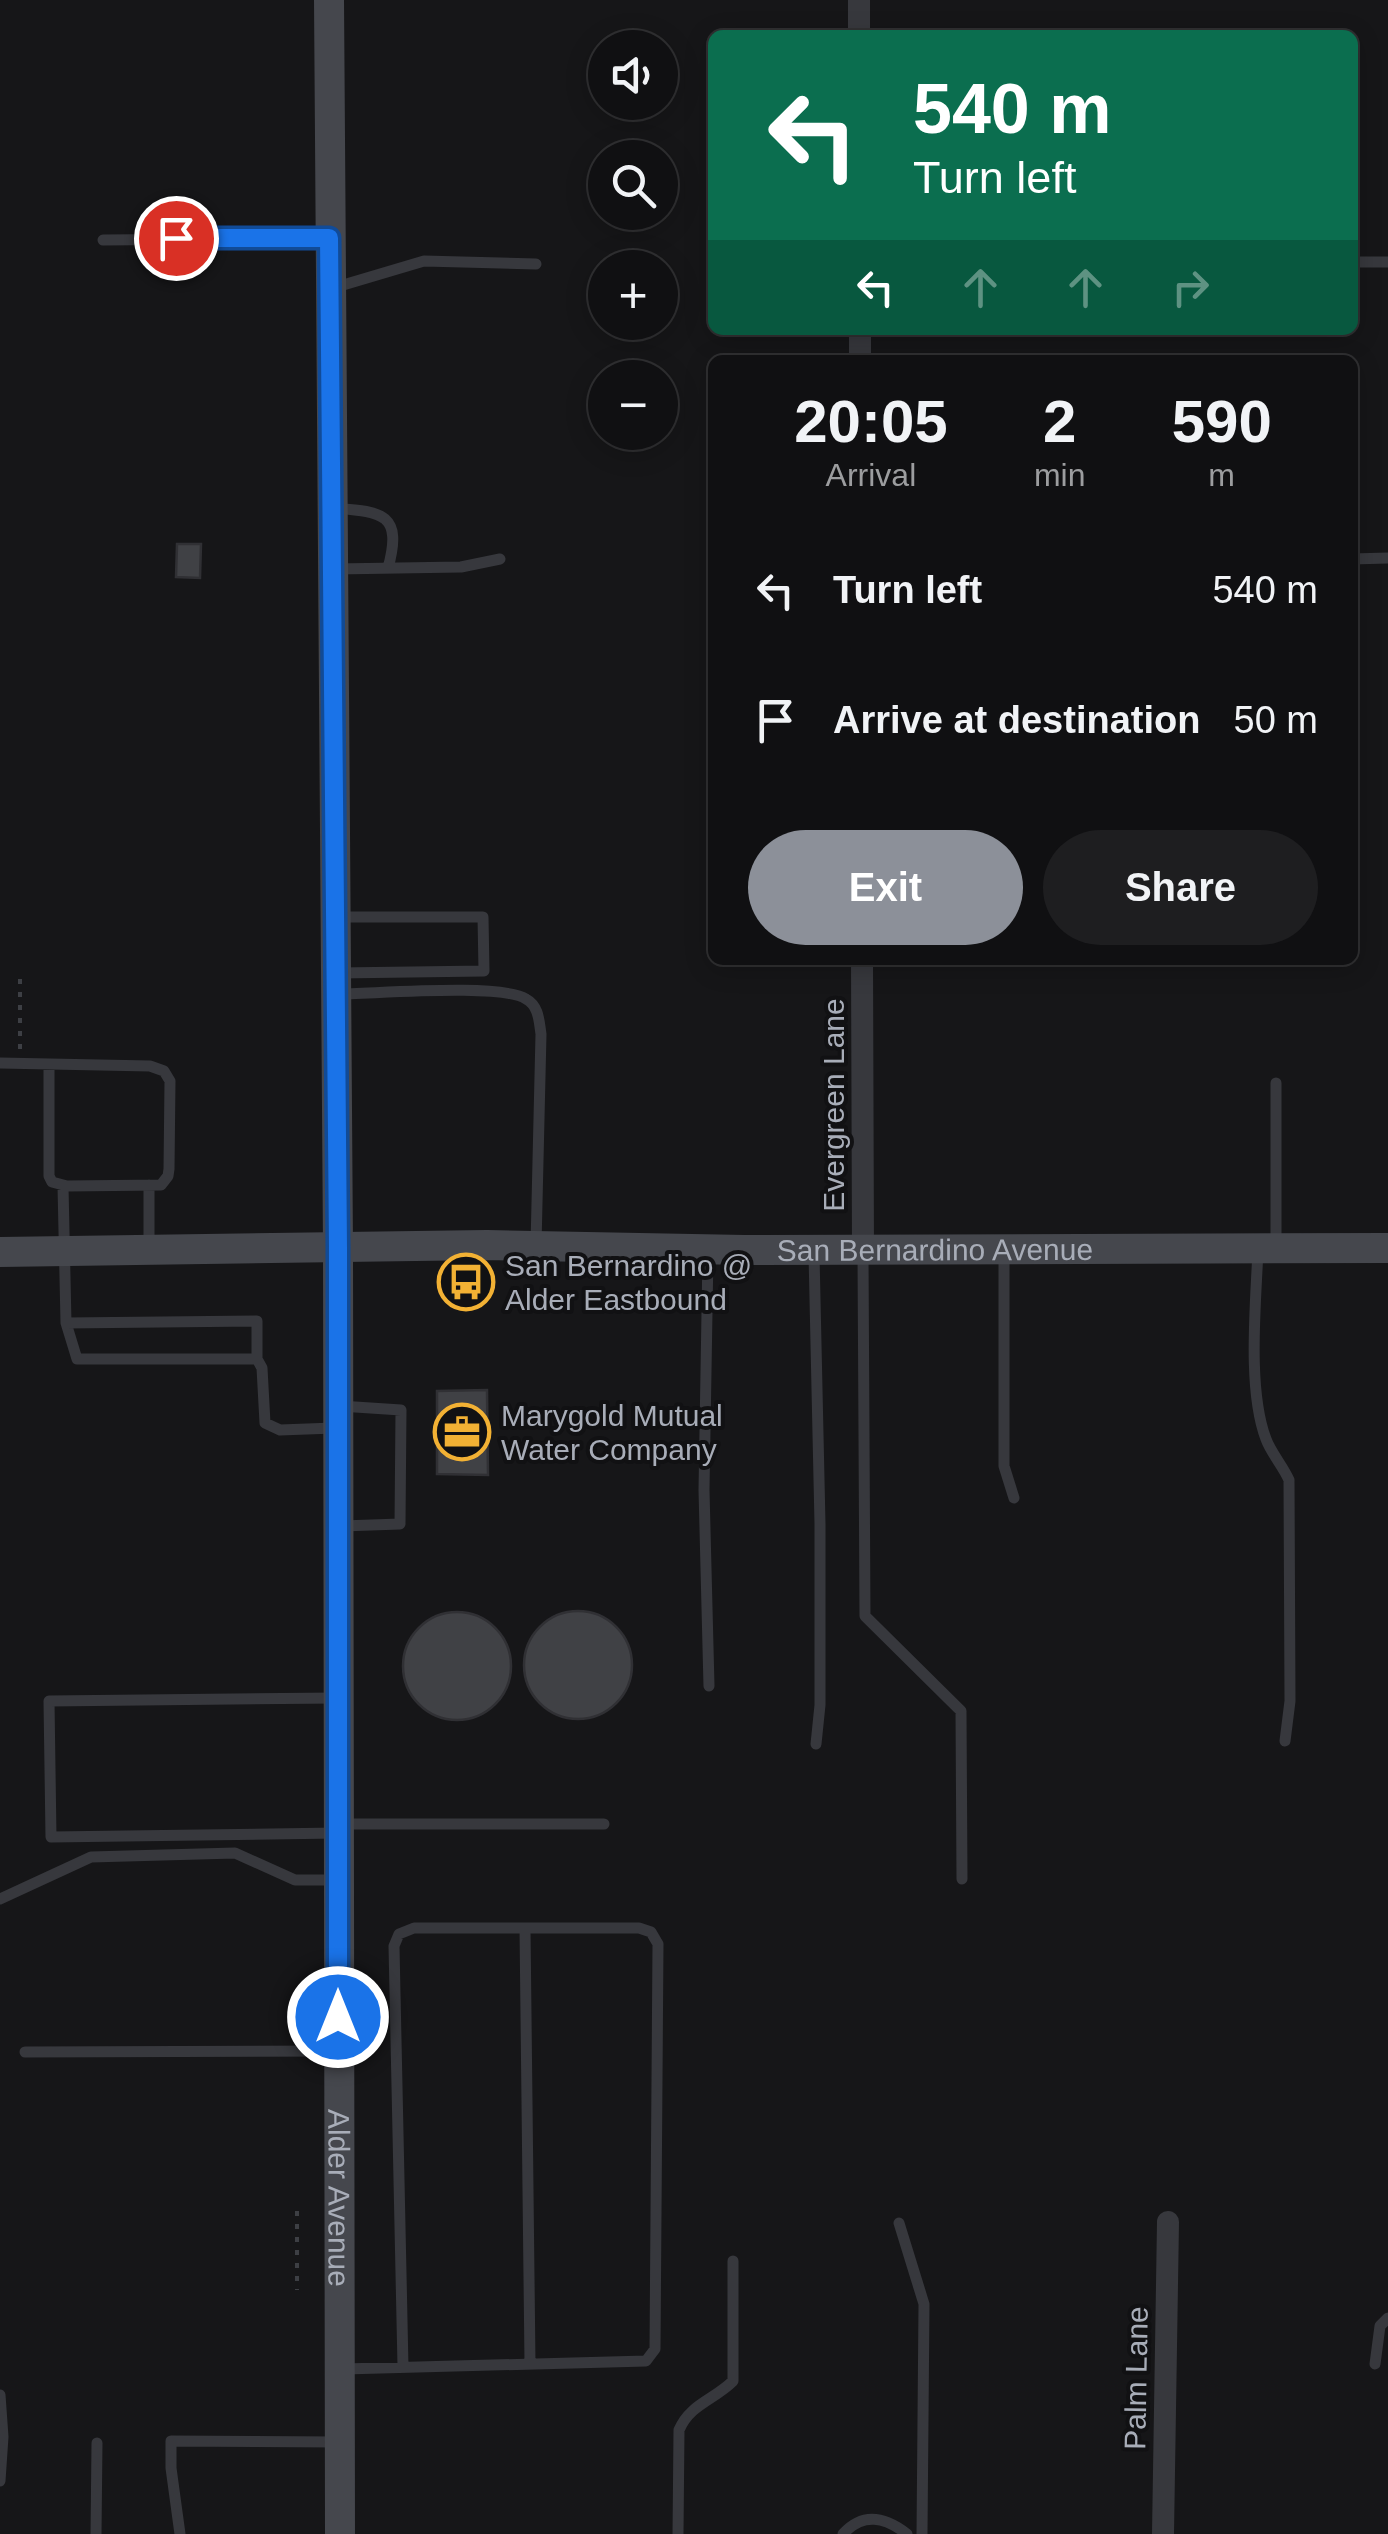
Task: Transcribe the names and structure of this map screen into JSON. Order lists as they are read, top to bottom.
{
  "streets": {
    "main road": ["San Bernardino Avenue", "Alder Avenue"],
    "street": ["Evergreen Lane", "Palm Lane"]
  },
  "crossings": [
    ["Evergreen Lane", "San Bernardino Avenue"],
    ["San Bernardino Avenue", "Alder Avenue"]
  ],
  "places": {
    "bus stop": ["San Bernardino @ Alder Eastbound"],
    "office": ["Marygold Mutual Water Company"]
  },
  "page": {
    "map_buttons": ["+", "−"],
    "turn": ["540 m", "Turn left"],
    "eta": [
      "20:05",
      "Arrival",
      "2",
      "min",
      "590",
      "m"
    ],
    "list": [
      {
        "name": "Turn left",
        "value": "540 m"
      },
      {
        "name": "Arrive at destination",
        "value": "50 m"
      }
    ],
    "buttons": ["Exit", "Share"]
  }
}
